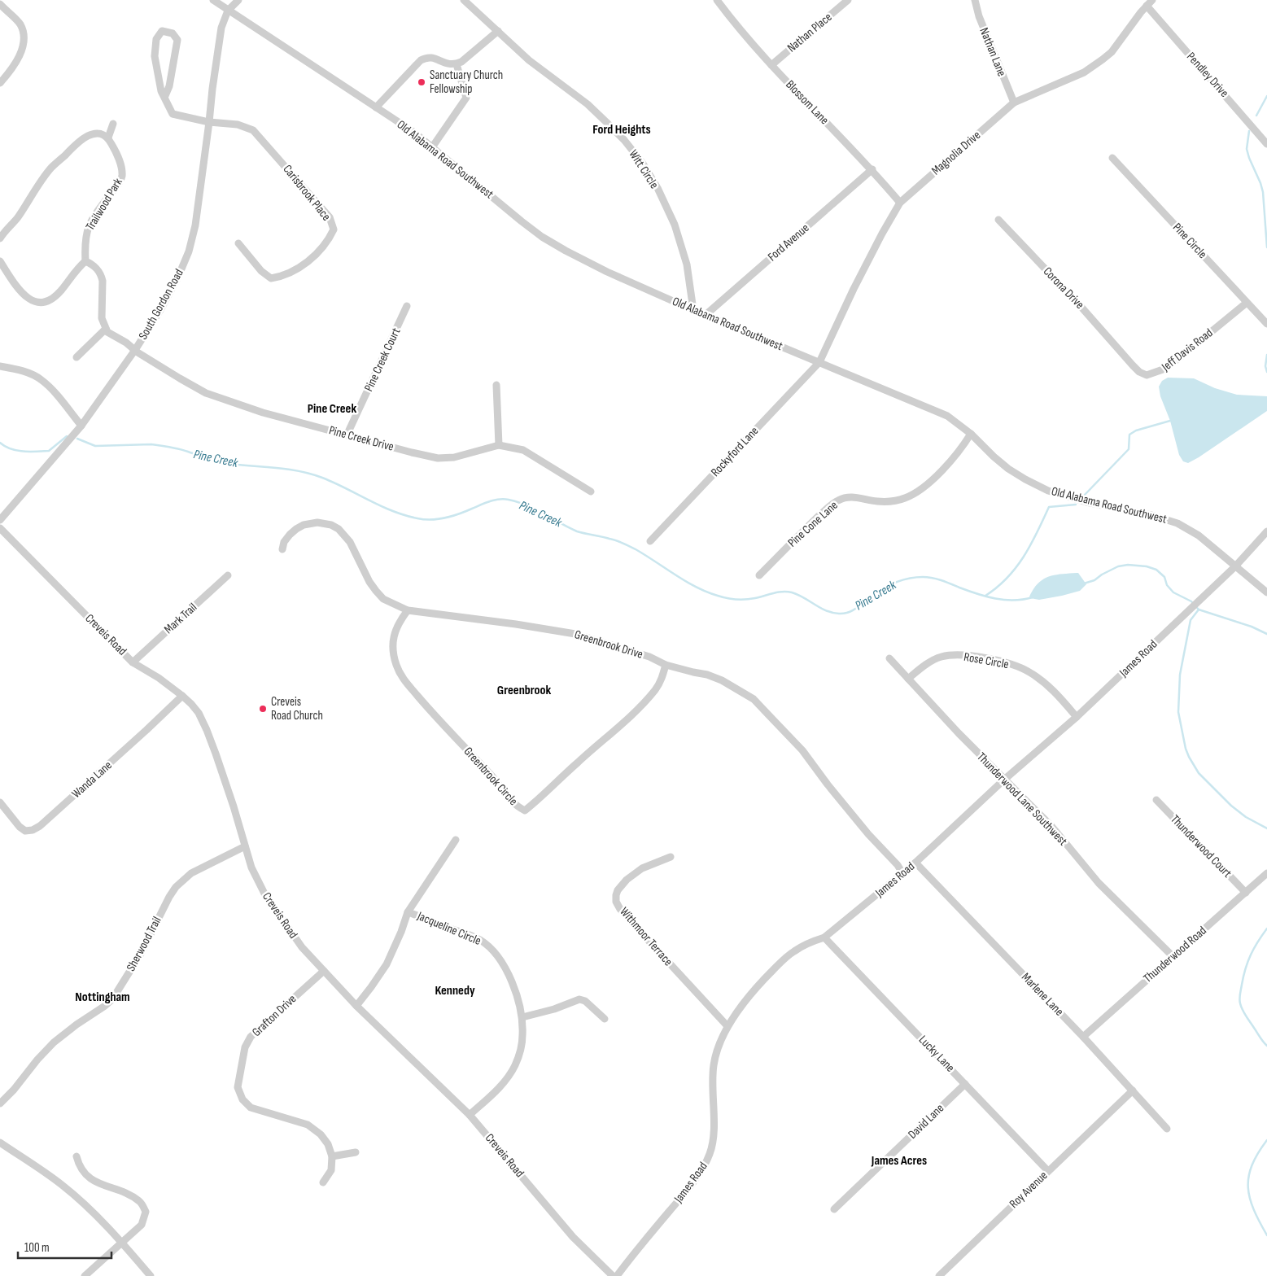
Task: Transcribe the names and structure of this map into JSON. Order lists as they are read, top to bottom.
{
  "streets": {
    "street": [
      "Nathan Place",
      "Nathan Lane",
      "Pendley Drive",
      "Blossom Lane",
      "Magnolia Drive",
      "Old Alabama Road Southwest",
      "Witt Circle",
      "Carisbrook Place",
      "Trailwood Park",
      "Pine Circle",
      "Ford Avenue",
      "Corona Drive",
      "South Gordon Road",
      "Jeff Davis Road",
      "Pine Creek Court",
      "Pine Creek Drive",
      "Rockyford Lane",
      "Pine Cone Lane",
      "Mark Trail",
      "Creveis Road",
      "Greenbrook Drive",
      "James Road",
      "Rose Circle",
      "Greenbrook Circle",
      "Wanda Lane",
      "Thunderwood Lane Southwest",
      "Thunderwood Court",
      "Jacqueline Circle",
      "Withmoor Terrace",
      "Sherwood Trail",
      "Thunderwood Road",
      "Marlene Lane",
      "Grafton Drive",
      "Lucky Lane",
      "David Lane",
      "Roy Avenue"
    ]
  },
  "crossings": [
    ["Nathan Place", "Blossom Lane"],
    ["Nathan Lane", "Magnolia Drive"],
    ["Pendley Drive", "Magnolia Drive"],
    ["Blossom Lane", "Magnolia Drive"],
    ["Blossom Lane", "Ford Avenue"],
    ["Magnolia Drive", "Old Alabama Road Southwest"],
    ["Magnolia Drive", "Rockyford Lane"],
    ["Old Alabama Road Southwest", "Witt Circle"],
    ["Old Alabama Road Southwest", "Ford Avenue"],
    ["Old Alabama Road Southwest", "South Gordon Road"],
    ["Old Alabama Road Southwest", "Rockyford Lane"],
    ["Old Alabama Road Southwest", "Pine Cone Lane"],
    ["Old Alabama Road Southwest", "James Road"],
    ["Carisbrook Place", "South Gordon Road"],
    ["Pine Circle", "Jeff Davis Road"],
    ["Corona Drive", "Jeff Davis Road"],
    ["South Gordon Road", "Pine Creek Drive"],
    ["Pine Creek Court", "Pine Creek Drive"],
    ["Mark Trail", "Creveis Road"],
    ["Creveis Road", "Wanda Lane"],
    ["Creveis Road", "Jacqueline Circle"],
    ["Creveis Road", "Sherwood Trail"],
    ["Creveis Road", "Grafton Drive"],
    ["Greenbrook Drive", "James Road"],
    ["Greenbrook Drive", "Greenbrook Circle"],
    ["James Road", "Rose Circle"],
    ["James Road", "Thunderwood Lane Southwest"],
    ["James Road", "Withmoor Terrace"],
    ["James Road", "Marlene Lane"],
    ["James Road", "Lucky Lane"],
    ["Rose Circle", "Thunderwood Lane Southwest"],
    ["Thunderwood Lane Southwest", "Thunderwood Road"],
    ["Thunderwood Court", "Thunderwood Road"],
    ["Thunderwood Road", "Marlene Lane"],
    ["Marlene Lane", "Roy Avenue"],
    ["Lucky Lane", "David Lane"],
    ["Lucky Lane", "Roy Avenue"]
  ],
  "districts": [
    "Ford Heights",
    "Pine Creek",
    "Greenbrook",
    "Kennedy",
    "Nottingham",
    "James Acres"
  ],
  "water": ["Pine Creek"],
  "places": ["Sanctuary Church Fellowship", "Creveis Road Church"],
  "scale_bar": "100 m"
}
